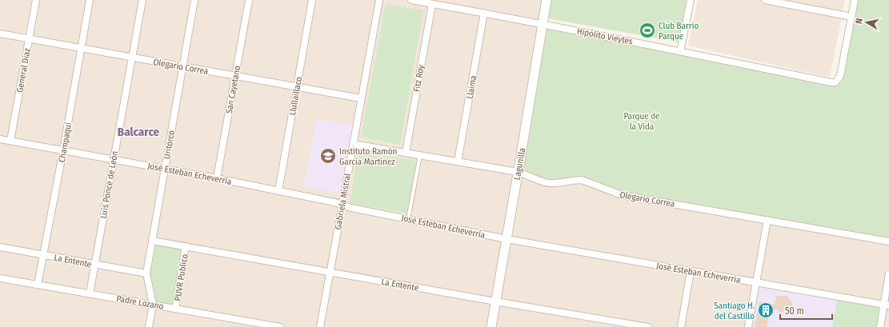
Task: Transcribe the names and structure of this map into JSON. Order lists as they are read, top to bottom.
{
  "streets": {
    "main road": ["Lagunilla"],
    "street": [
      "Hipólito Vieytes",
      "Olegario Correa",
      "General Díaz",
      "Fitz Roy",
      "Llaima",
      "San Cayetano",
      "Llullaillaco",
      "Champaquí",
      "Uritorco",
      "José Esteban Echeverría",
      "Luis Ponce de León",
      "Gabriela Mistral",
      "La Entente",
      "PUVR Publico",
      "Padre Lozano"
    ]
  },
  "crossings": [
    ["Hipólito Vieytes", "Fitz Roy"],
    ["Hipólito Vieytes", "Llaima"],
    ["Hipólito Vieytes", "Lagunilla"],
    ["Olegario Correa", "General Díaz"],
    ["Olegario Correa", "Fitz Roy"],
    ["Olegario Correa", "Llaima"],
    ["Olegario Correa", "San Cayetano"],
    ["Olegario Correa", "Llullaillaco"],
    ["Olegario Correa", "Champaquí"],
    ["Olegario Correa", "Uritorco"],
    ["Olegario Correa", "Lagunilla"],
    ["Olegario Correa", "Luis Ponce de León"],
    ["Olegario Correa", "Gabriela Mistral"],
    ["General Díaz", "José Esteban Echeverría"],
    ["San Cayetano", "José Esteban Echeverría"],
    ["Llullaillaco", "José Esteban Echeverría"],
    ["Champaquí", "José Esteban Echeverría"],
    ["Champaquí", "La Entente"],
    ["Champaquí", "Padre Lozano"],
    ["Uritorco", "José Esteban Echeverría"],
    ["Uritorco", "La Entente"],
    ["Uritorco", "Padre Lozano"],
    ["Lagunilla", "José Esteban Echeverría"],
    ["Lagunilla", "La Entente"],
    ["José Esteban Echeverría", "Luis Ponce de León"],
    ["José Esteban Echeverría", "Gabriela Mistral"],
    ["Luis Ponce de León", "La Entente"],
    ["Luis Ponce de León", "Padre Lozano"],
    ["Gabriela Mistral", "La Entente"],
    ["La Entente", "PUVR Publico"],
    ["PUVR Publico", "Padre Lozano"]
  ],
  "districts": ["Balcarce"],
  "parks": ["Parque de la Vida"],
  "places": {
    "sports": ["Club Barrio Parque"],
    "school or university": ["Instituto Ramón García Martínez"],
    "building": ["Santiago H. del Castillo"]
  },
  "scale_bar": "50 m",
  "north": "left"
}
